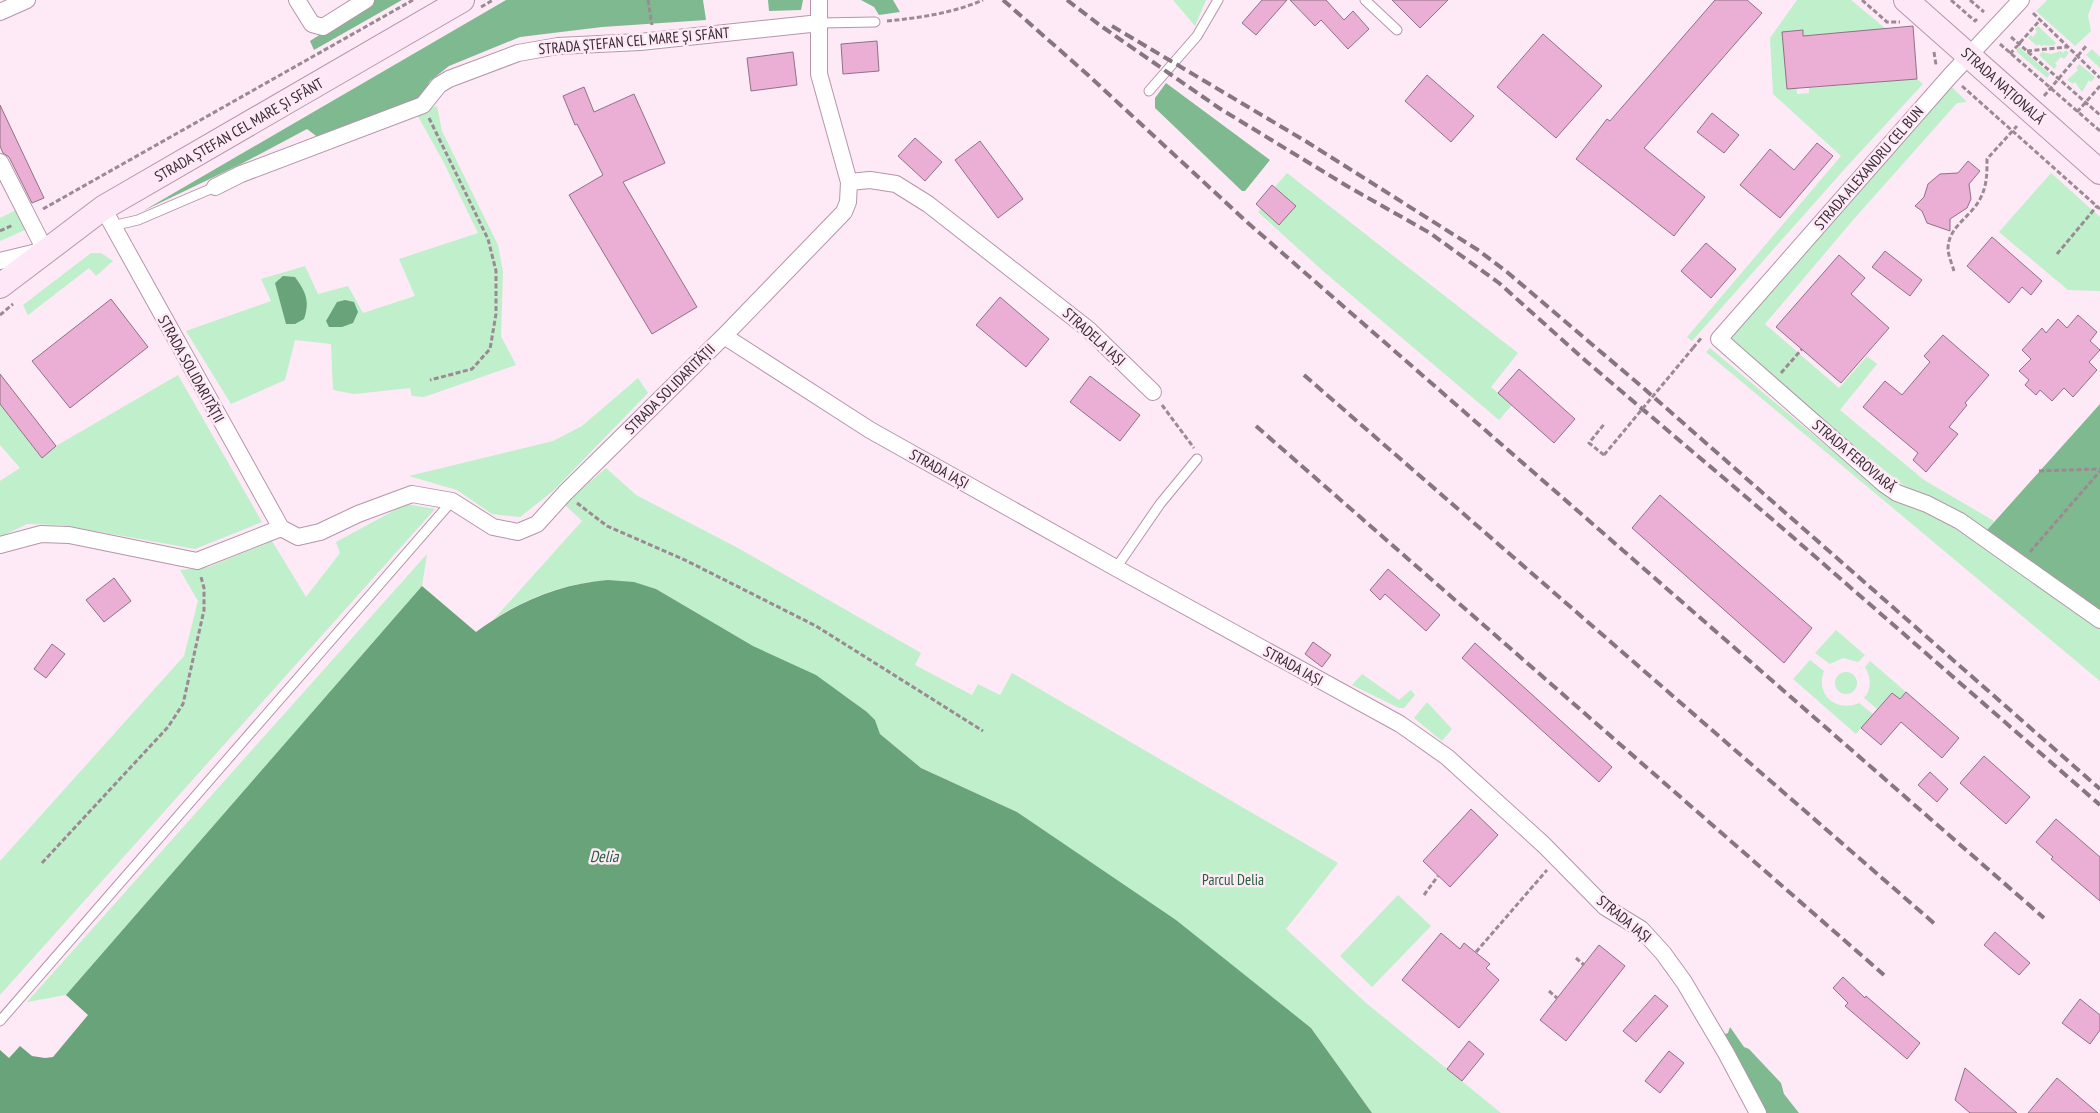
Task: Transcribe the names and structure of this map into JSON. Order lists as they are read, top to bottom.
{
  "streets": {
    "main road": ["STRADA ȘTEFAN CEL MARE ȘI SFÂNT", "STRADA NAȚIONALĂ"],
    "street": [
      "STRADA ALEXANDRU CEL BUN",
      "STRADELA IAȘI",
      "STRADA SOLIDARITĂȚII",
      "STRADA FEROVIARĂ",
      "STRADA IAȘI"
    ]
  },
  "crossings": [
    ["STRADA ȘTEFAN CEL MARE ȘI SFÂNT", "STRADA SOLIDARITĂȚII"],
    ["STRADA NAȚIONALĂ", "STRADA ALEXANDRU CEL BUN"],
    ["STRADA ALEXANDRU CEL BUN", "STRADA FEROVIARĂ"],
    ["STRADELA IAȘI", "STRADA SOLIDARITĂȚII"],
    ["STRADA SOLIDARITĂȚII", "STRADA IAȘI"]
  ],
  "water": ["Delia"],
  "parks": ["Parcul Delia"]
}
